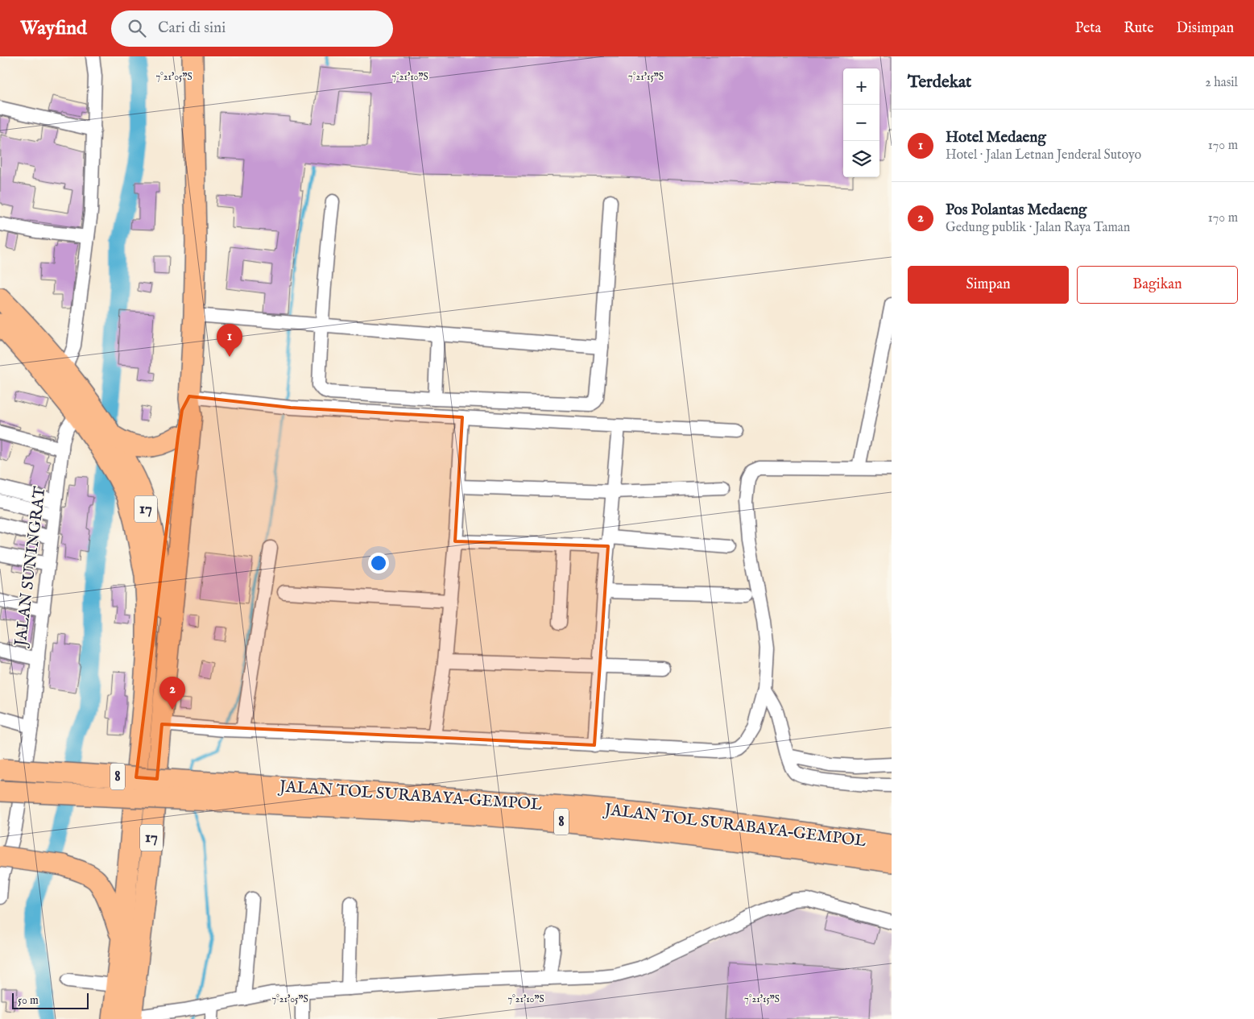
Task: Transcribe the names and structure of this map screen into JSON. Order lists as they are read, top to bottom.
{
  "streets": {
    "highway": ["17", "8", "JALAN TOL SURABAYA–GEMPOL"],
    "street": ["JALAN SUNINGRAT"]
  },
  "crossings": [
    ["17", "JALAN SUNINGRAT"]
  ],
  "scale_bar": "50 m",
  "page": {
    "header": "Wayfind",
    "search": "Cari di sini",
    "nav": ["Peta", "Rute", "Disimpan"],
    "heading": ["Terdekat", "2 hasil"],
    "map_buttons": ["+", "−"],
    "list": [
      {
        "mark": "1",
        "name": "Hotel Medaeng",
        "note": "Hotel · Jalan Letnan Jenderal Sutoyo",
        "value": "170 m"
      },
      {
        "mark": "2",
        "name": "Pos Polantas Medaeng",
        "note": "Gedung publik · Jalan Raya Taman",
        "value": "170 m"
      }
    ],
    "buttons": ["Simpan", "Bagikan"],
    "pins": ["1", "2"],
    "scale": "50 m"
  },
  "coordinates": ["7°21'05\"S", "7°21'10\"S", "7°21'15\"S"]
}
